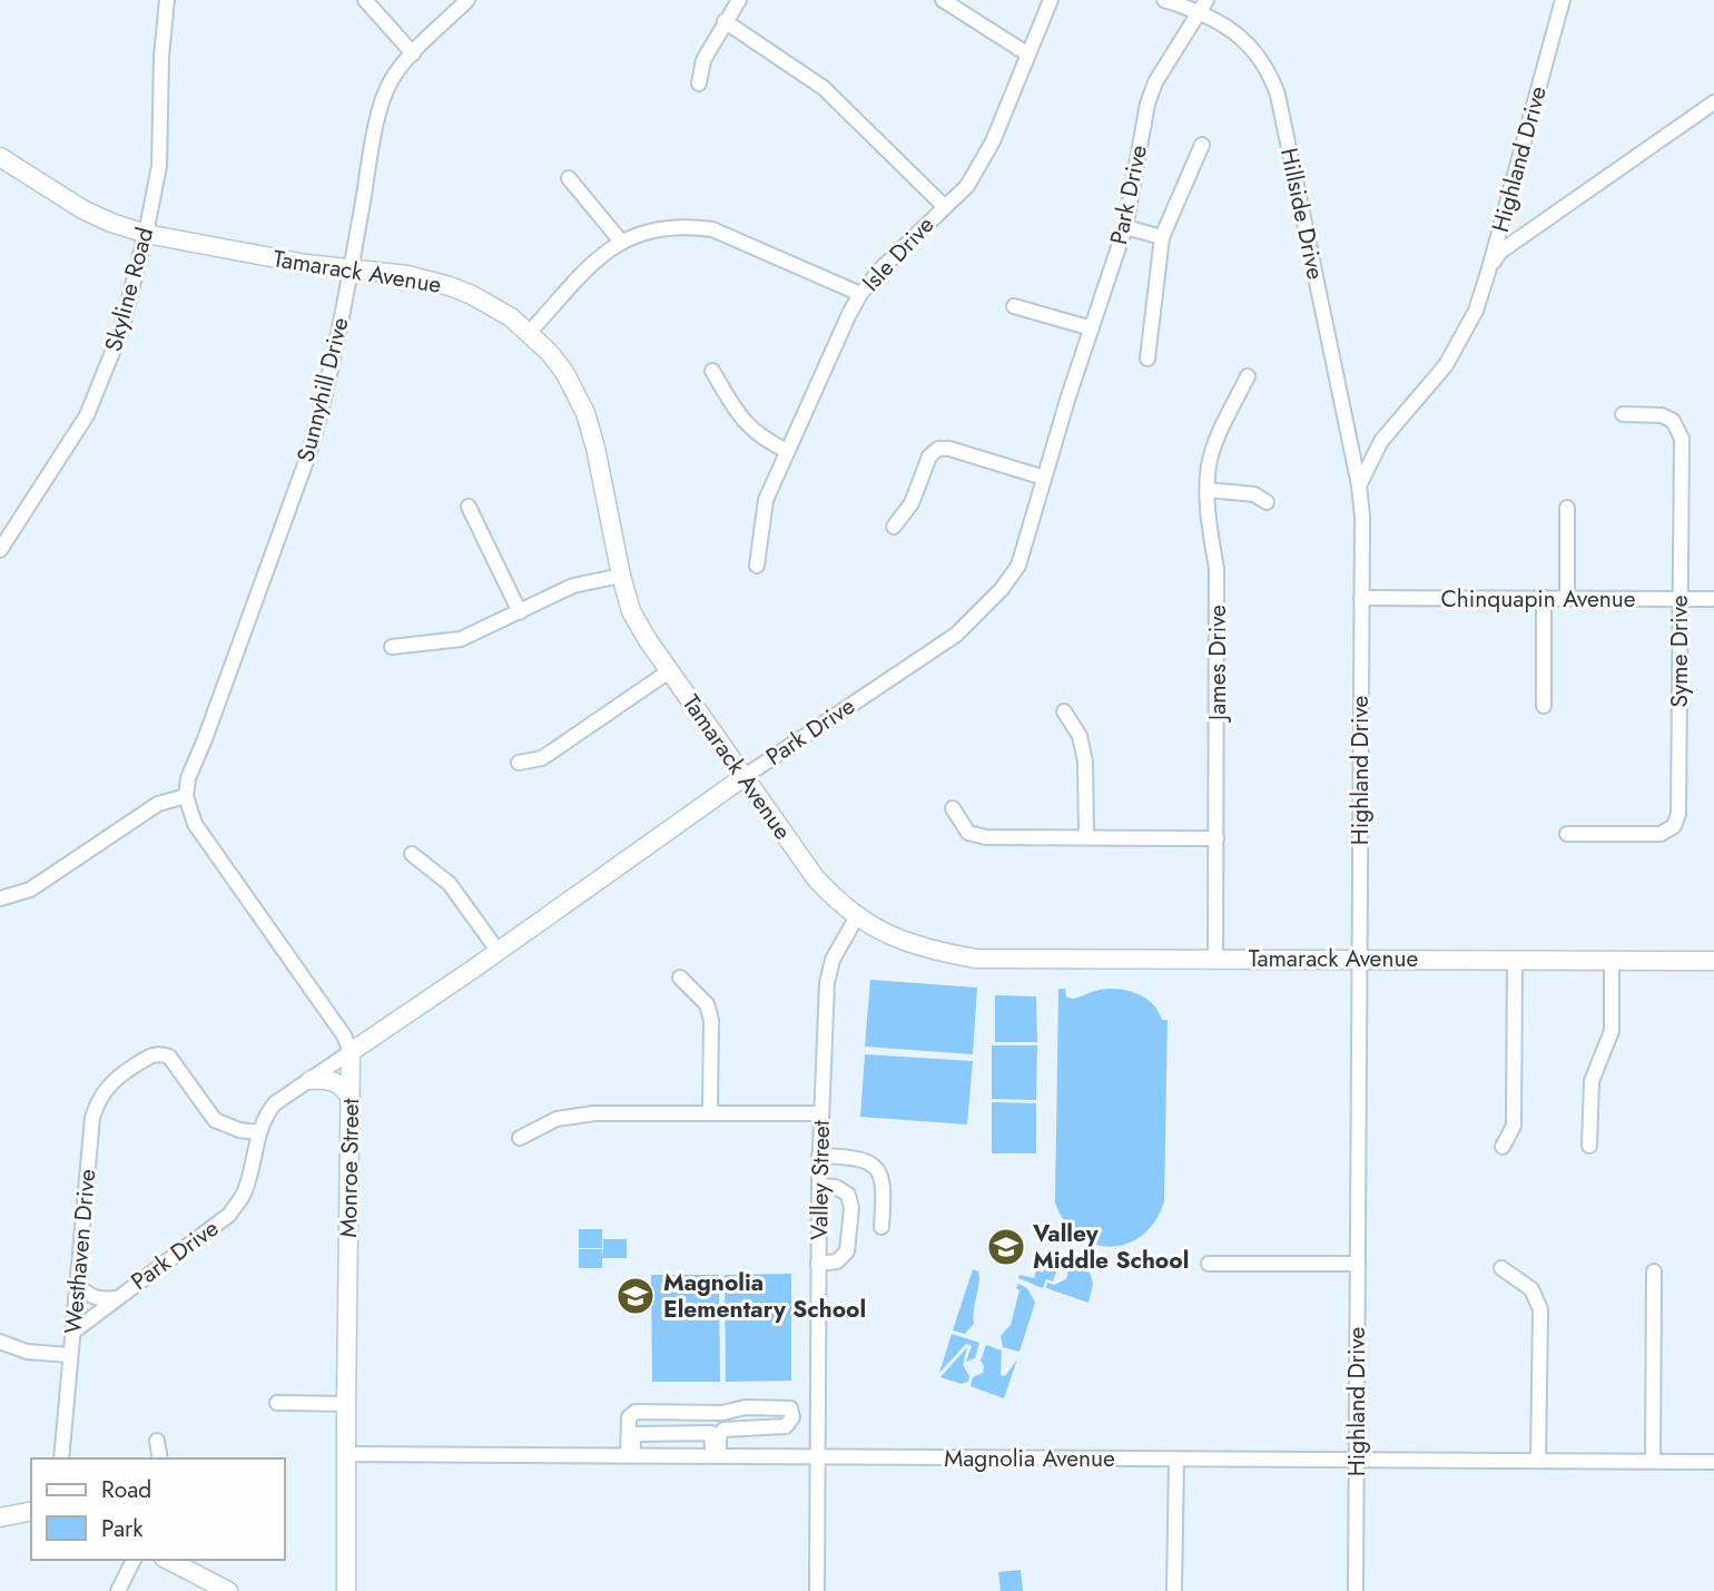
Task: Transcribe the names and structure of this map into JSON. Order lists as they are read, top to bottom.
{
  "streets": {
    "main road": ["Park Drive", "Tamarack Avenue", "Monroe Street"],
    "street": [
      "Highland Drive",
      "Hillside Drive",
      "Isle Drive",
      "Skyline Road",
      "Sunnyhill Drive",
      "Chinquapin Avenue",
      "Syme Drive",
      "James Drive",
      "Valley Street",
      "Westhaven Drive",
      "Magnolia Avenue"
    ]
  },
  "crossings": [
    ["Highland Drive", "Hillside Drive"],
    ["Highland Drive", "Tamarack Avenue"],
    ["Highland Drive", "Chinquapin Avenue"],
    ["Highland Drive", "Magnolia Avenue"],
    ["Park Drive", "Hillside Drive"],
    ["Park Drive", "Tamarack Avenue"],
    ["Park Drive", "Monroe Street"],
    ["Park Drive", "Westhaven Drive"],
    ["Tamarack Avenue", "Skyline Road"],
    ["Tamarack Avenue", "Sunnyhill Drive"],
    ["Tamarack Avenue", "James Drive"],
    ["Tamarack Avenue", "Valley Street"],
    ["Sunnyhill Drive", "Monroe Street"],
    ["Chinquapin Avenue", "Syme Drive"],
    ["Monroe Street", "Magnolia Avenue"],
    ["Valley Street", "Magnolia Avenue"]
  ],
  "places": {
    "school or university": ["Valley Middle School", "Magnolia Elementary School"]
  },
  "legend": ["Road", "Park"]
}
